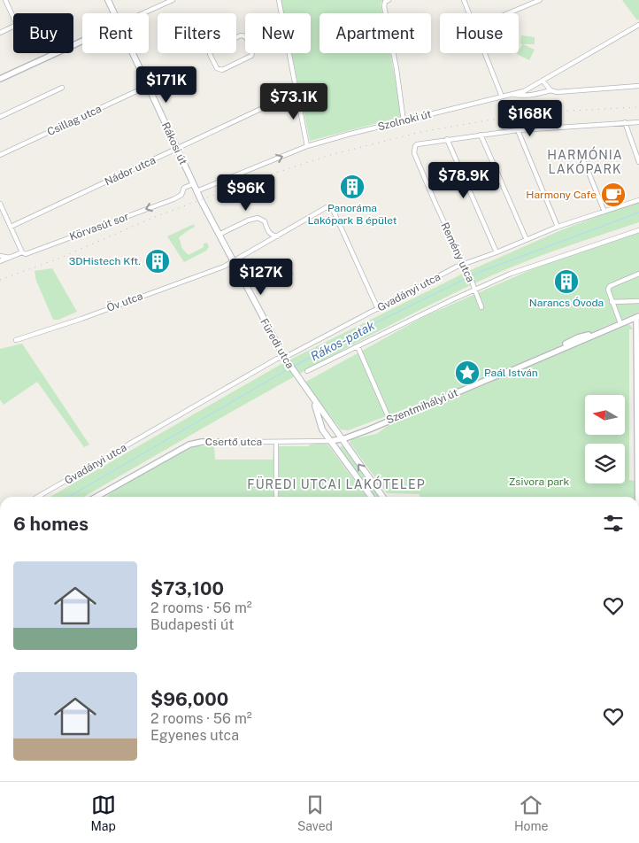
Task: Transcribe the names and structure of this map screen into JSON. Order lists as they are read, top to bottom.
{
  "streets": {
    "main road": ["Rákosi út", "Füredi utca"],
    "street": [
      "Csillag utca",
      "Szolnoki út",
      "Nádor utca",
      "Körvasút sor",
      "Remény utca",
      "Gvadányi utca",
      "Öv utca",
      "Szentmihályi út",
      "Csertő utca"
    ]
  },
  "crossings": [
    ["Csillag utca", "Rákosi út"],
    ["Rákosi út", "Nádor utca"],
    ["Rákosi út", "Körvasút sor"],
    ["Rákosi út", "Füredi utca"],
    ["Remény utca", "Gvadányi utca"],
    ["Gvadányi utca", "Öv utca"],
    ["Gvadányi utca", "Füredi utca"],
    ["Öv utca", "Füredi utca"],
    ["Füredi utca", "Szentmihályi út"],
    ["Füredi utca", "Csertő utca"],
    ["Szentmihályi út", "Csertő utca"]
  ],
  "one_way": ["Körvasút sor"],
  "districts": ["HARMÓNIA LAKÓPARK", "FÜREDI UTCAI LAKÓTELEP"],
  "water": ["Rákos-patak"],
  "parks": ["Zsivora park"],
  "places": {
    "building": ["Panoráma Lakópark B épület", "3DHistech Kft.", "Narancs Óvoda"],
    "cafe": ["Harmony Cafe"],
    "place": ["Paál István"]
  },
  "north": "left",
  "page": {
    "chip": [
      "Buy",
      "Rent",
      "Filters",
      "New",
      "Apartment",
      "House"
    ],
    "price": [
      "$171K",
      "$73.1K",
      "$168K",
      "$78.9K",
      "$96K",
      "$127K"
    ],
    "heading": "6 homes",
    "list": [
      {
        "name": "$73,100",
        "note": "2 rooms · 56 m² · Budapesti út"
      },
      {
        "name": "$96,000",
        "note": "2 rooms · 56 m² · Egyenes utca"
      }
    ],
    "tabs": ["Map", "Saved", "Home"]
  }
}
